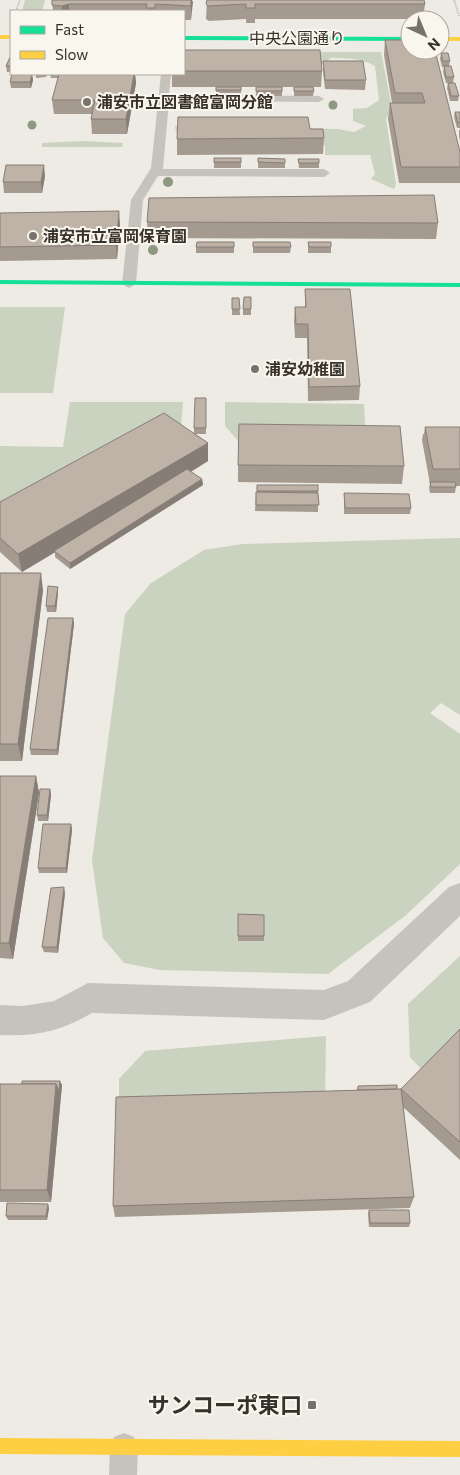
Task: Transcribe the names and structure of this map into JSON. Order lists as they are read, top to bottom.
{
  "streets": {
    "street": ["中央公園通り"]
  },
  "places": {
    "other": ["浦安市立図書館富岡分館", "浦安市立富岡保育園", "浦安幼稚園"],
    "transit": ["サンコーポ東口"]
  },
  "legend": ["Fast", "Slow"],
  "north": "bottom right"
}
